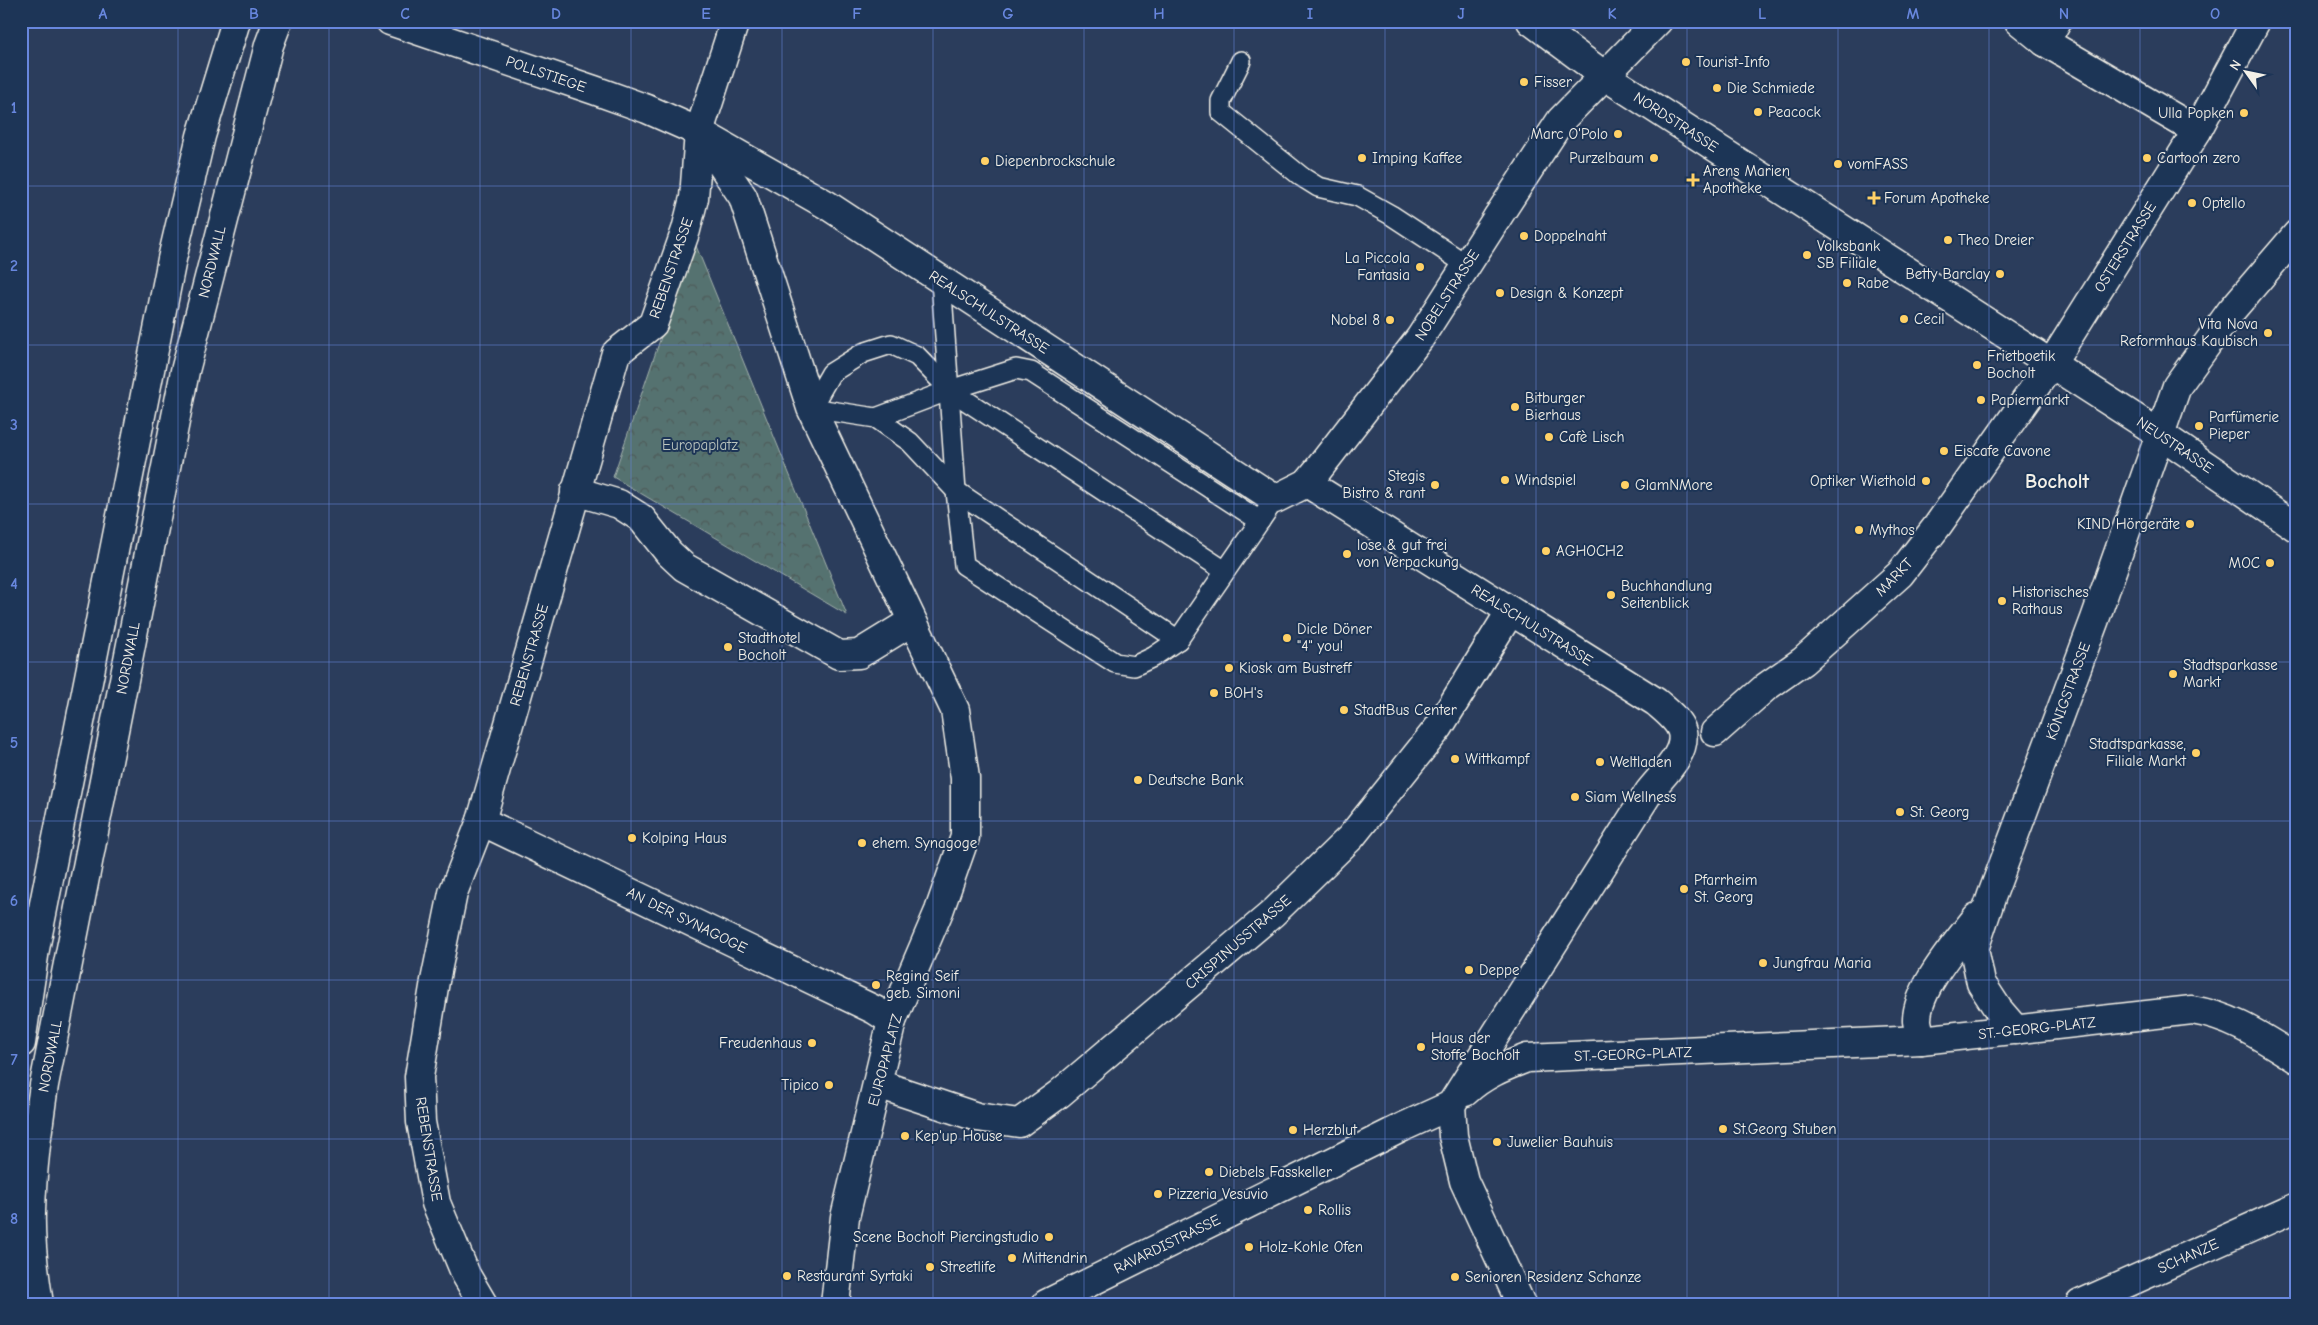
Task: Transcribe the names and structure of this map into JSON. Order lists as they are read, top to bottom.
{
  "streets": {
    "street": [
      "POLLSTIEGE",
      "NORDSTRASSE",
      "OSTERSTRASSE",
      "NORDWALL",
      "REBENSTRASSE",
      "NOBELSTRASSE",
      "REALSCHULSTRASSE",
      "NEUSTRASSE",
      "MARKT",
      "KÖNIGSTRASSE",
      "AN DER SYNAGOGE",
      "CRISPINUSSTRASSE",
      "ST.-GEORG-PLATZ",
      "EUROPAPLATZ",
      "RAVARDISTRASSE",
      "SCHANZE"
    ]
  },
  "crossings": [
    ["POLLSTIEGE", "REBENSTRASSE"],
    ["POLLSTIEGE", "REALSCHULSTRASSE"],
    ["POLLSTIEGE", "EUROPAPLATZ"],
    ["NORDSTRASSE", "OSTERSTRASSE"],
    ["NORDSTRASSE", "NOBELSTRASSE"],
    ["NORDSTRASSE", "NEUSTRASSE"],
    ["NORDSTRASSE", "MARKT"],
    ["OSTERSTRASSE", "NEUSTRASSE"],
    ["OSTERSTRASSE", "MARKT"],
    ["REBENSTRASSE", "REALSCHULSTRASSE"],
    ["REBENSTRASSE", "AN DER SYNAGOGE"],
    ["REBENSTRASSE", "EUROPAPLATZ"],
    ["NOBELSTRASSE", "REALSCHULSTRASSE"],
    ["REALSCHULSTRASSE", "CRISPINUSSTRASSE"],
    ["REALSCHULSTRASSE", "ST.-GEORG-PLATZ"],
    ["REALSCHULSTRASSE", "EUROPAPLATZ"],
    ["REALSCHULSTRASSE", "RAVARDISTRASSE"],
    ["NEUSTRASSE", "MARKT"],
    ["NEUSTRASSE", "KÖNIGSTRASSE"],
    ["KÖNIGSTRASSE", "ST.-GEORG-PLATZ"],
    ["AN DER SYNAGOGE", "EUROPAPLATZ"],
    ["CRISPINUSSTRASSE", "EUROPAPLATZ"],
    ["ST.-GEORG-PLATZ", "RAVARDISTRASSE"]
  ],
  "districts": ["Bocholt"],
  "parks": ["Europaplatz"],
  "places": {
    "other": [
      "Tourist-Info",
      "Fisser",
      "Die Schmiede",
      "Peacock",
      "Ulla Popken",
      "Marc O'Polo",
      "Imping Kaffee",
      "Purzelbaum",
      "Cartoon zero",
      "Diepenbrockschule",
      "vomFASS",
      "Optello",
      "Doppelnaht",
      "Theo Dreier",
      "Volksbank SB Filiale",
      "La Piccola Fantasia",
      "Betty Barclay",
      "Rabe",
      "Design & Konzept",
      "Cecil",
      "Nobel 8",
      "Vita Nova Reformhaus Kaubisch",
      "Frietboetik Bocholt",
      "Papiermarkt",
      "Bitburger Bierhaus",
      "Parfümerie Pieper",
      "Cafè Lisch",
      "Eiscafe Cavone",
      "Windspiel",
      "Optiker Wiethold",
      "Stegis Bistro & rant",
      "GlamNMore",
      "KIND Hörgeräte",
      "Mythos",
      "AGHOCH2",
      "lose & gut frei von Verpackung",
      "MOC",
      "Buchhandlung Seitenblick",
      "Historisches Rathaus",
      "Dicle Döner \"4\" you!",
      "Stadthotel Bocholt",
      "Kiosk am Bustreff",
      "Stadtsparkasse Markt",
      "BOH's",
      "StadtBus Center",
      "Stadtsparkasse, Filiale Markt",
      "Wittkampf",
      "Weltladen",
      "Deutsche Bank",
      "Siam Wellness",
      "St. Georg",
      "Kolping Haus",
      "ehem. Synagoge",
      "Pfarrheim St. Georg",
      "Jungfrau Maria",
      "Deppe",
      "Regina Seif geb. Simoni",
      "Freudenhaus",
      "Haus der Stoffe Bocholt",
      "Tipico",
      "St.Georg Stuben",
      "Herzblut",
      "Kep'up House",
      "Juwelier Bauhuis",
      "Diebels Fasskeller",
      "Pizzeria Vesuvio",
      "Rollis",
      "Scene Bocholt Piercingstudio",
      "Holz-Kohle Ofen",
      "Mittendrin",
      "Streetlife",
      "Restaurant Syrtaki",
      "Senioren Residenz Schanze"
    ],
    "health": ["Arens Marien Apotheke", "Forum Apotheke"]
  },
  "north": "top left",
  "grid": {
    "columns": [
      "A",
      "B",
      "C",
      "D",
      "E",
      "F",
      "G",
      "H",
      "I",
      "J",
      "K",
      "L",
      "M",
      "N",
      "O"
    ],
    "rows": [
      "1",
      "2",
      "3",
      "4",
      "5",
      "6",
      "7",
      "8"
    ]
  }
}
